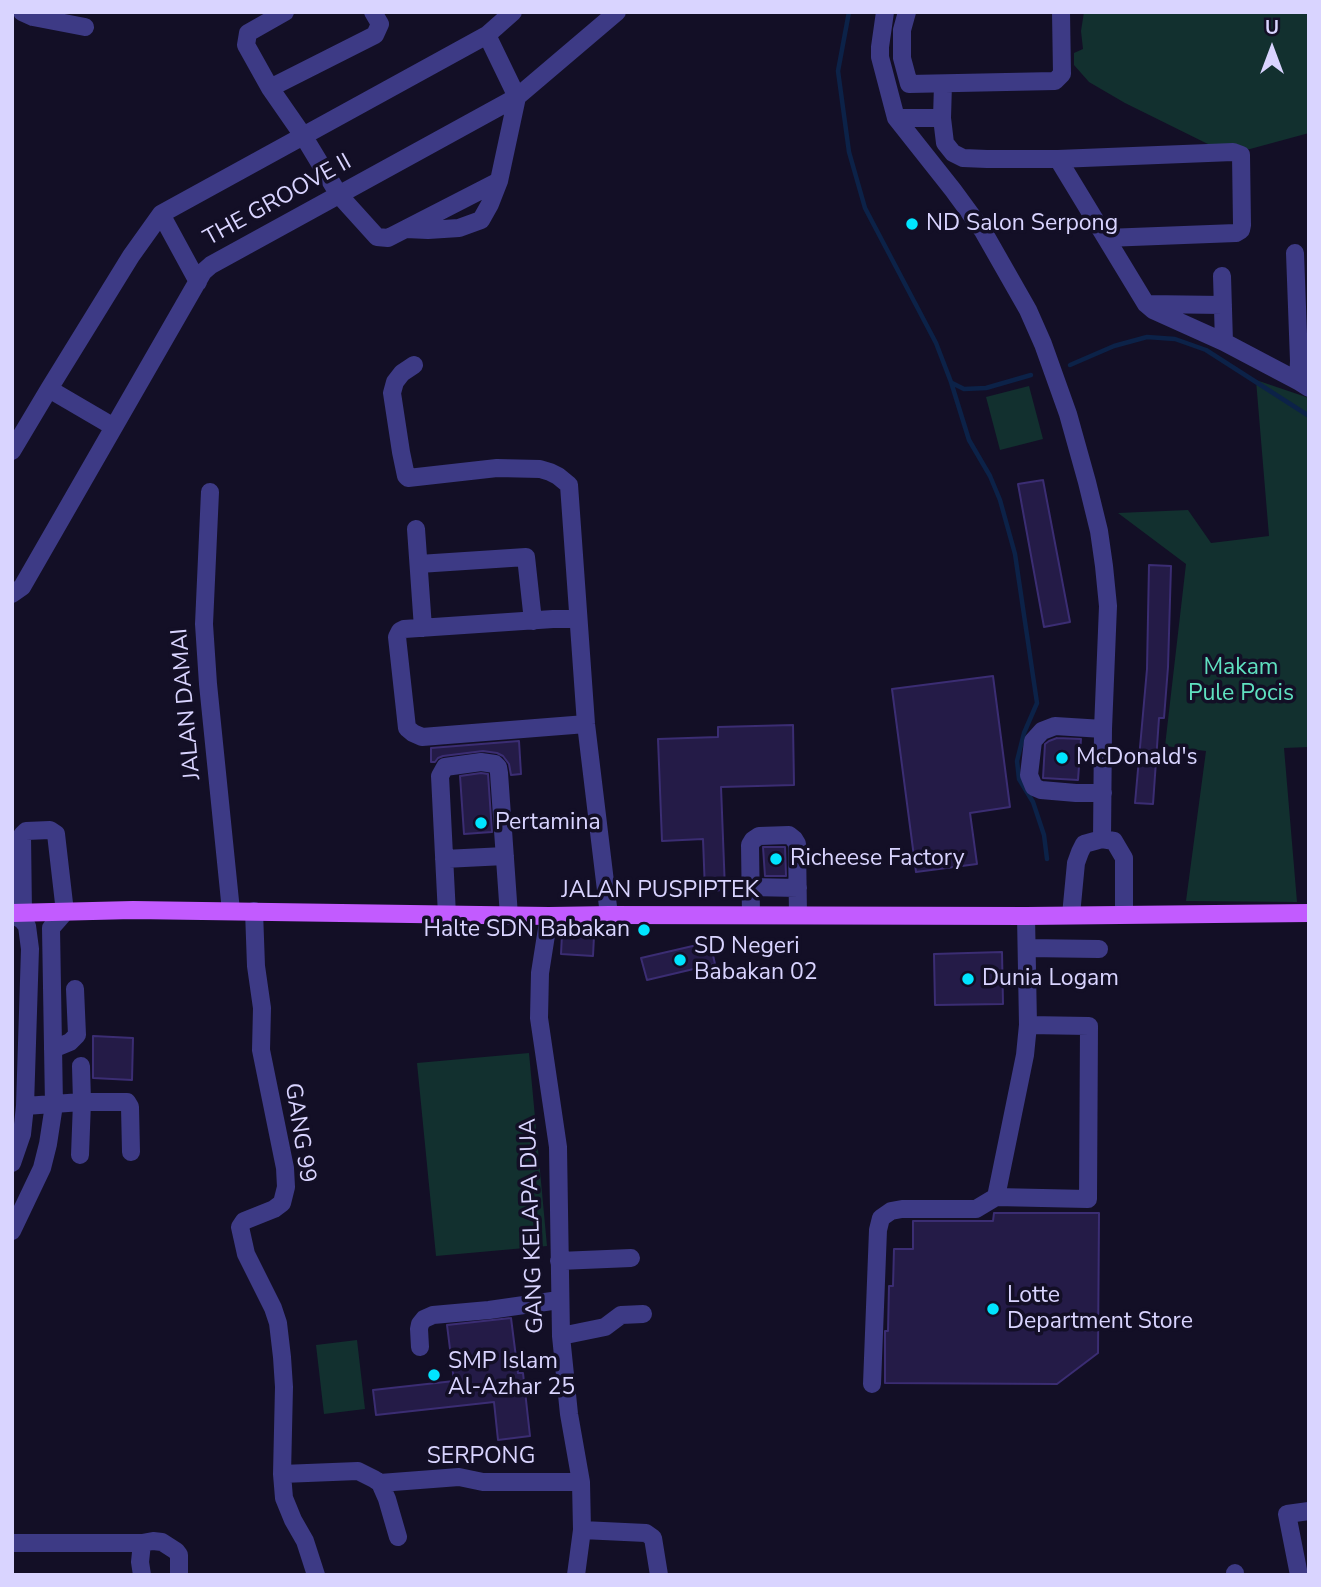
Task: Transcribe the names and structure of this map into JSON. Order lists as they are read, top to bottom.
{
  "streets": {
    "main road": ["JALAN PUSPIPTEK"],
    "street": [
      "THE GROOVE II",
      "JALAN DAMAI",
      "GANG 99",
      "GANG KELAPA DUA",
      "SERPONG"
    ]
  },
  "crossings": [
    ["JALAN DAMAI", "JALAN PUSPIPTEK"],
    ["JALAN PUSPIPTEK", "GANG 99"],
    ["JALAN PUSPIPTEK", "GANG KELAPA DUA"],
    ["GANG KELAPA DUA", "SERPONG"]
  ],
  "parks": ["Makam Pule Pocis"],
  "places": [
    "ND Salon Serpong",
    "McDonald's",
    "Pertamina",
    "Richeese Factory",
    "Halte SDN Babakan",
    "SD Negeri Babakan 02",
    "Dunia Logam",
    "Lotte Department Store",
    "SMP Islam Al-Azhar 25"
  ],
  "north": "top"
}
